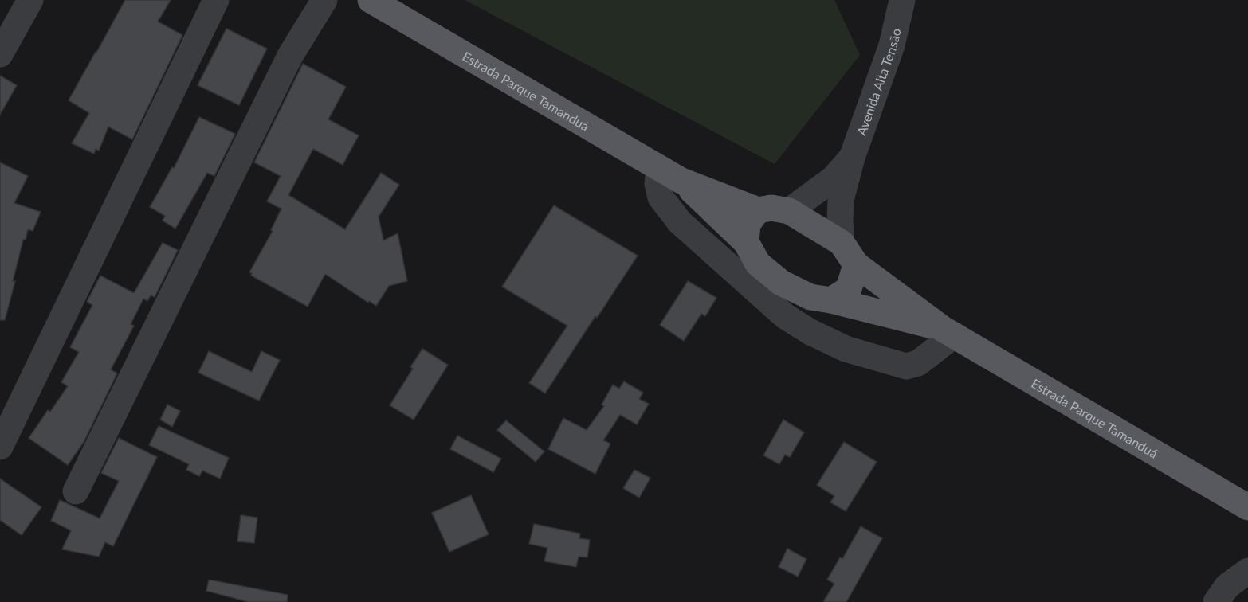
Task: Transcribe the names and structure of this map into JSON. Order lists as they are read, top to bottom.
{
  "streets": {
    "main road": ["Estrada Parque Tamanduá"],
    "street": ["Avenida Alta Tensāo"]
  }
}
